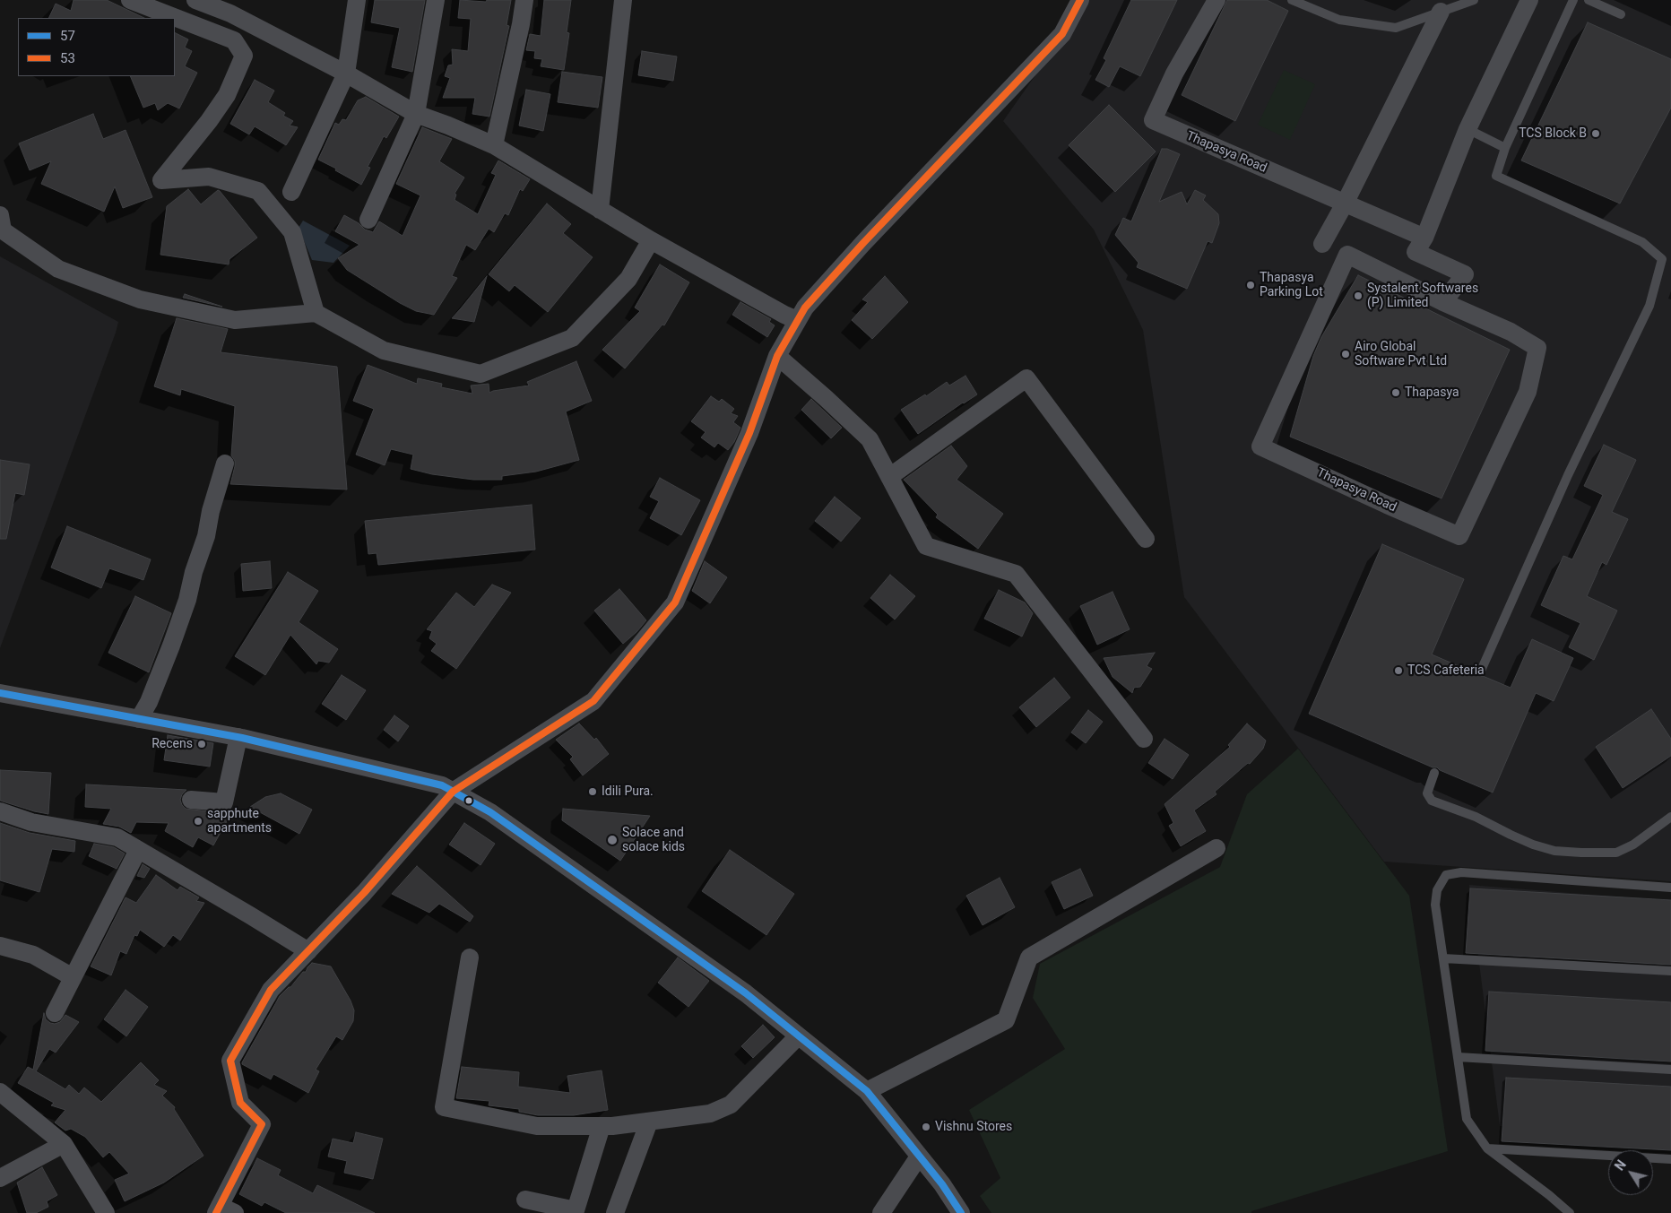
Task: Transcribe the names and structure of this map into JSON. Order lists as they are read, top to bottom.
{
  "streets": {
    "street": ["Thapasya Road"]
  },
  "places": [
    "TCS Block B",
    "Thapasya Parking Lot",
    "Systalent Softwares (P) Limited",
    "Airo Global Software Pvt Ltd",
    "Thapasya",
    "TCS Cafeteria",
    "Recens",
    "Idili Pura.",
    "sapphute apartments",
    "Solace and solace kids",
    "Vishnu Stores"
  ],
  "lines": ["transit line 53", "transit line 57"],
  "legend": ["57", "53"],
  "north": "top left"
}
